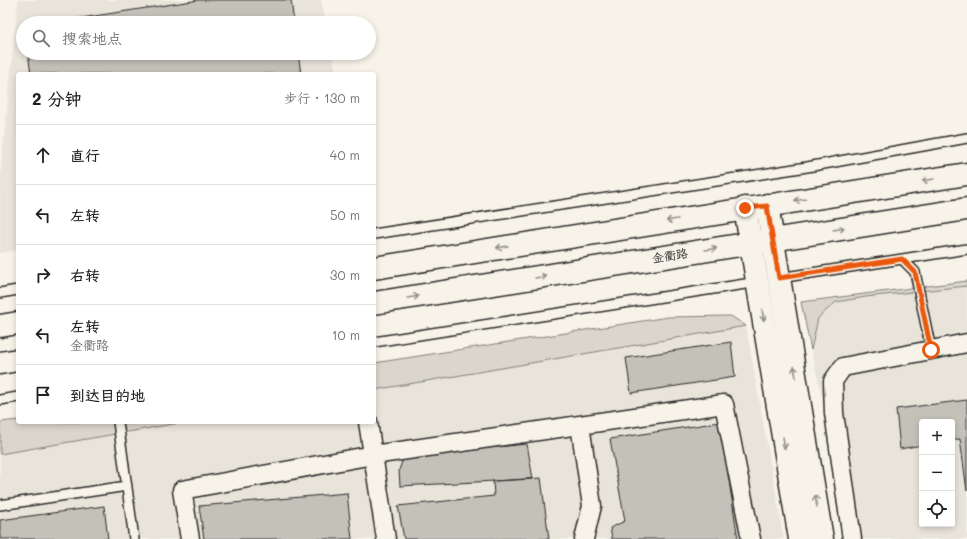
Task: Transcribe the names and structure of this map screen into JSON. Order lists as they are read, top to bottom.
{
  "streets": {
    "main road": ["金衢路"]
  },
  "page": {
    "search": "搜索地点",
    "heading": ["2 分钟", "步行 · 130 m"],
    "list": [
      ["直行", "40 m"],
      ["左转", "50 m"],
      ["右转", "30 m"],
      ["左转", "金衢路", "10 m"],
      "到达目的地"
    ],
    "map_buttons": ["+", "−"]
  }
}
